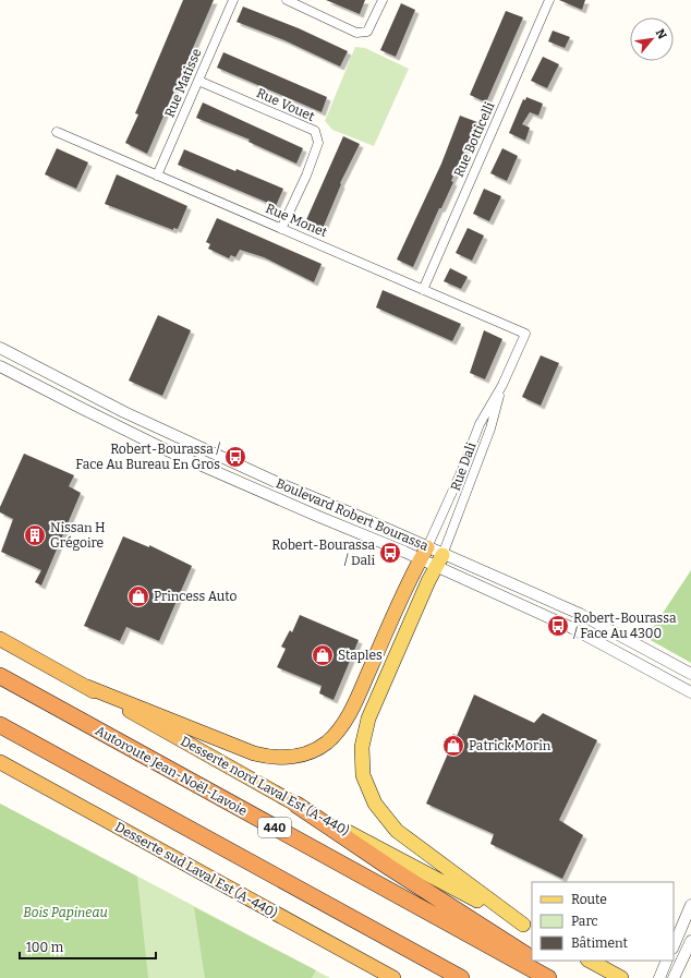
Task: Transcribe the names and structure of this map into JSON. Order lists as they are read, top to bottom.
{
  "streets": {
    "highway": [
      "Autoroute Jean-Noël-Lavoie",
      "Desserte nord Laval Est (A-440)",
      "440",
      "Desserte sud Laval Est (A-440)"
    ],
    "street": [
      "Rue Matisse",
      "Rue Vouet",
      "Rue Botticelli",
      "Rue Monet",
      "Rue Dali",
      "Boulevard Robert Bourassa"
    ]
  },
  "crossings": [
    ["Rue Matisse", "Rue Vouet"],
    ["Rue Matisse", "Rue Monet"],
    ["Rue Vouet", "Rue Monet"],
    ["Rue Botticelli", "Rue Monet"],
    ["Rue Monet", "Rue Dali"],
    ["Rue Dali", "Boulevard Robert Bourassa"]
  ],
  "parks": ["Bois Papineau"],
  "places": {
    "bus stop": ["Robert-Bourassa / Face Au Bureau En Gros", "Robert-Bourassa / Dali", "Robert-Bourassa / Face Au 4300"],
    "building": ["Nissan H Grégoire"],
    "shop": ["Princess Auto", "Staples", "Patrick Morin"]
  },
  "legend": ["Route", "Parc", "Bâtiment"],
  "scale_bar": "100 m",
  "north": "top right"
}
